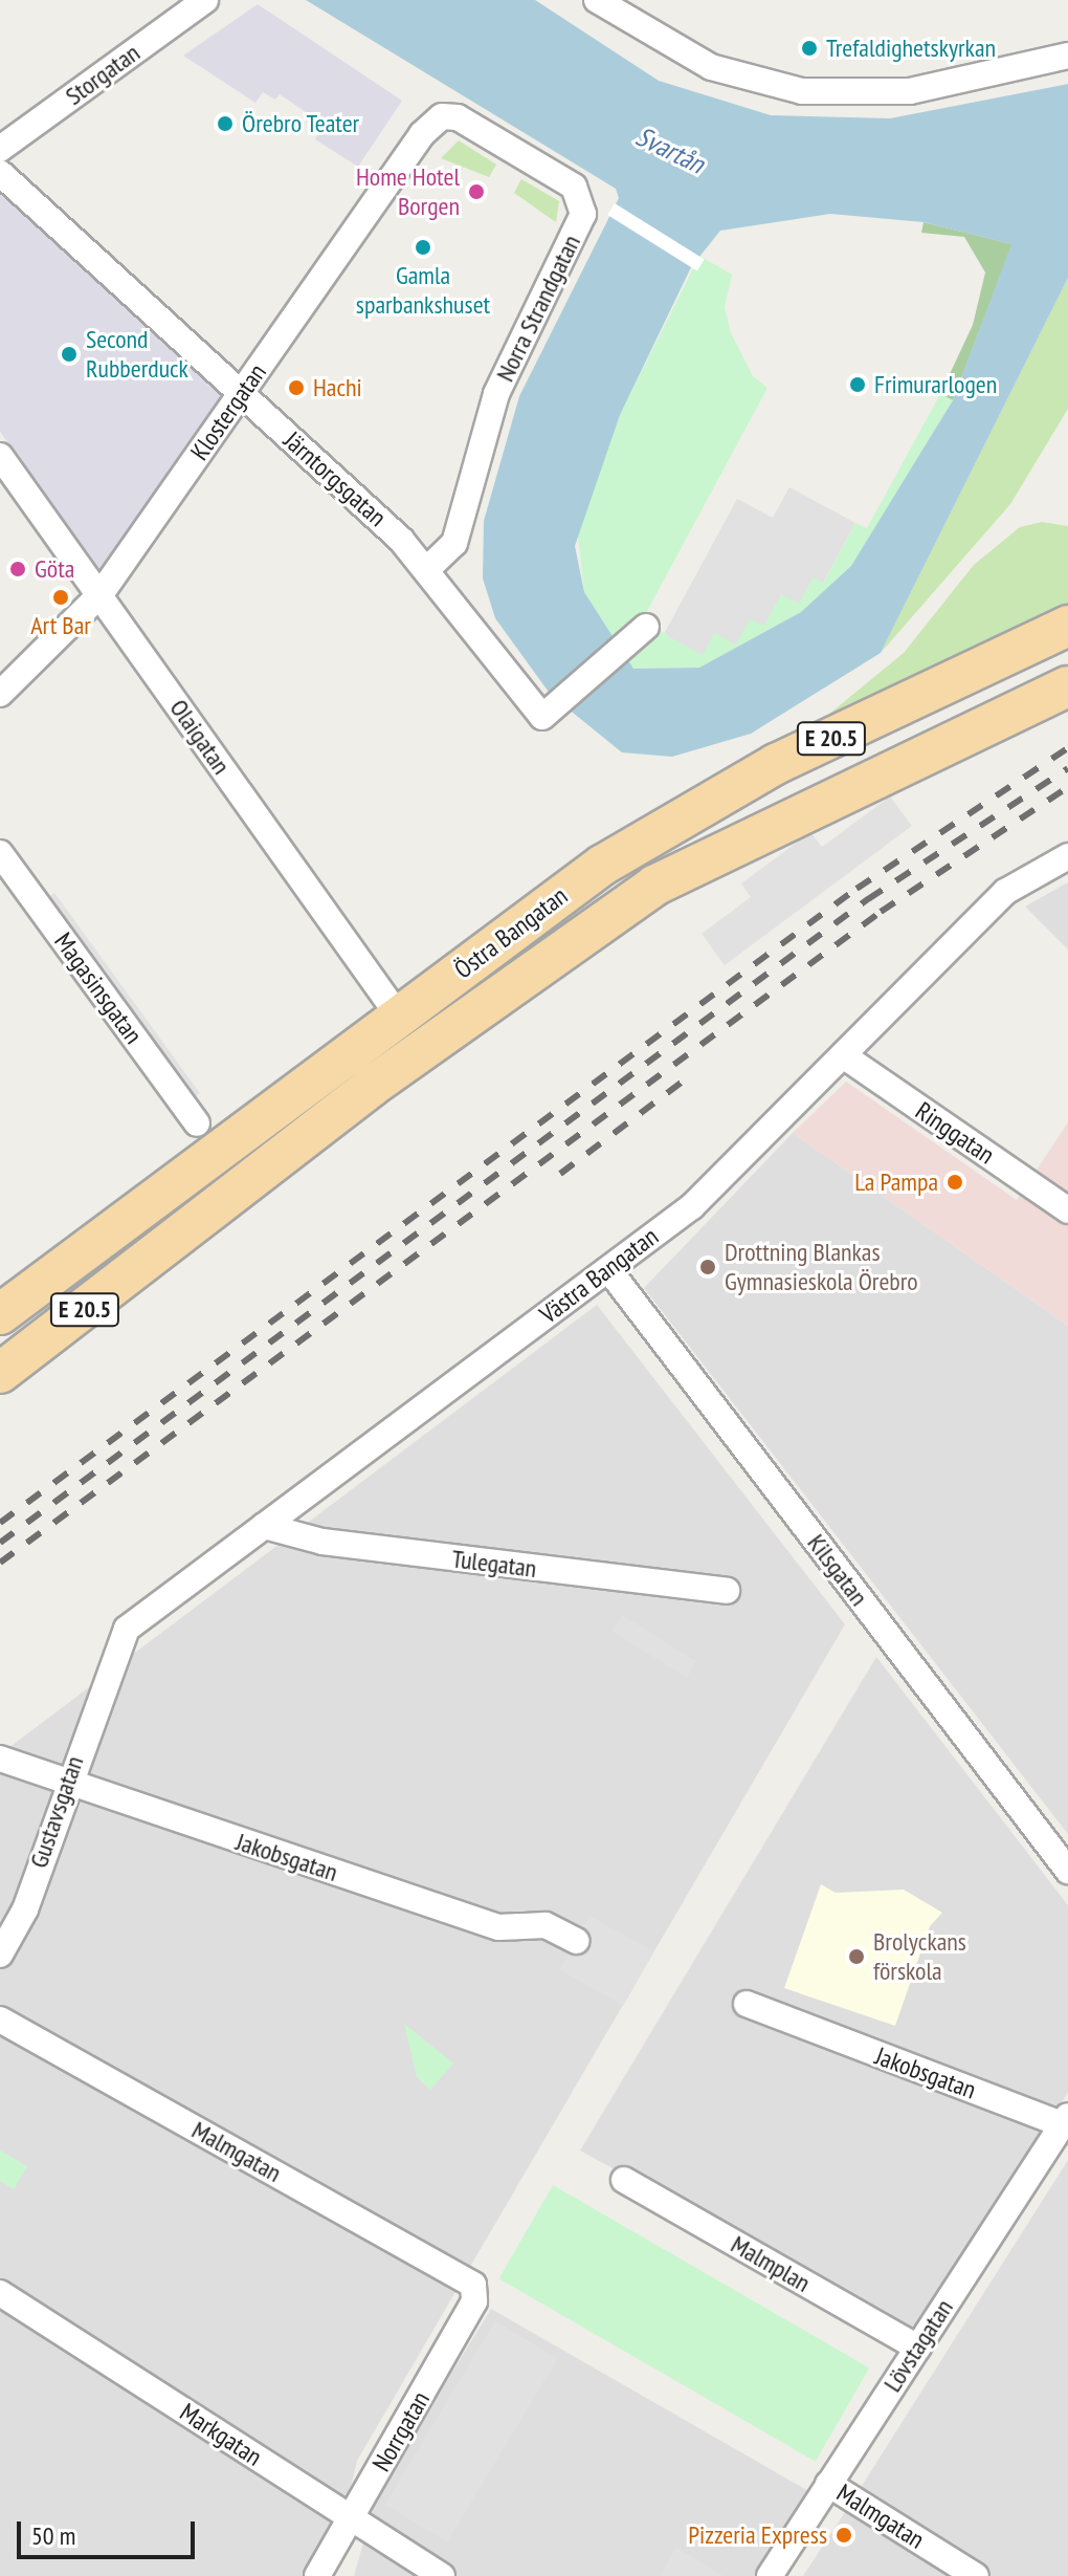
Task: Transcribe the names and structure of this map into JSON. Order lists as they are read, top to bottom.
{
  "streets": {
    "main road": ["E 20.5", "Östra Bangatan"],
    "street": [
      "Storgatan",
      "Norra Strandgatan",
      "Klostergatan",
      "Järntorgsgatan",
      "Olaigatan",
      "Magasinsgatan",
      "Ringgatan",
      "Västra Bangatan",
      "Tulegatan",
      "Kilsgatan",
      "Gustavsgatan",
      "Jakobsgatan",
      "Malmgatan",
      "Malmplan",
      "Lövstagatan",
      "Norrgatan",
      "Markgatan"
    ]
  },
  "crossings": [
    ["Norra Strandgatan", "Klostergatan"],
    ["Norra Strandgatan", "Järntorgsgatan"],
    ["Klostergatan", "Järntorgsgatan"],
    ["Klostergatan", "Olaigatan"],
    ["Olaigatan", "Östra Bangatan"],
    ["Ringgatan", "Västra Bangatan"],
    ["Västra Bangatan", "Tulegatan"],
    ["Västra Bangatan", "Kilsgatan"],
    ["Västra Bangatan", "Gustavsgatan"],
    ["Gustavsgatan", "Jakobsgatan"],
    ["Jakobsgatan", "Lövstagatan"],
    ["Malmgatan", "Lövstagatan"],
    ["Malmgatan", "Norrgatan"],
    ["Malmplan", "Lövstagatan"],
    ["Norrgatan", "Markgatan"]
  ],
  "water": ["Svartån"],
  "places": [
    "Trefaldighetskyrkan",
    "Örebro Teater",
    "Home Hotel Borgen",
    "Gamla sparbankshuset",
    "Second Rubberduck",
    "Frimurarlogen",
    "Hachi",
    "Göta",
    "Art Bar",
    "La Pampa",
    "Drottning Blankas Gymnasieskola Örebro",
    "Brolyckans förskola",
    "Pizzeria Express"
  ],
  "scale_bar": "50 m"
}
